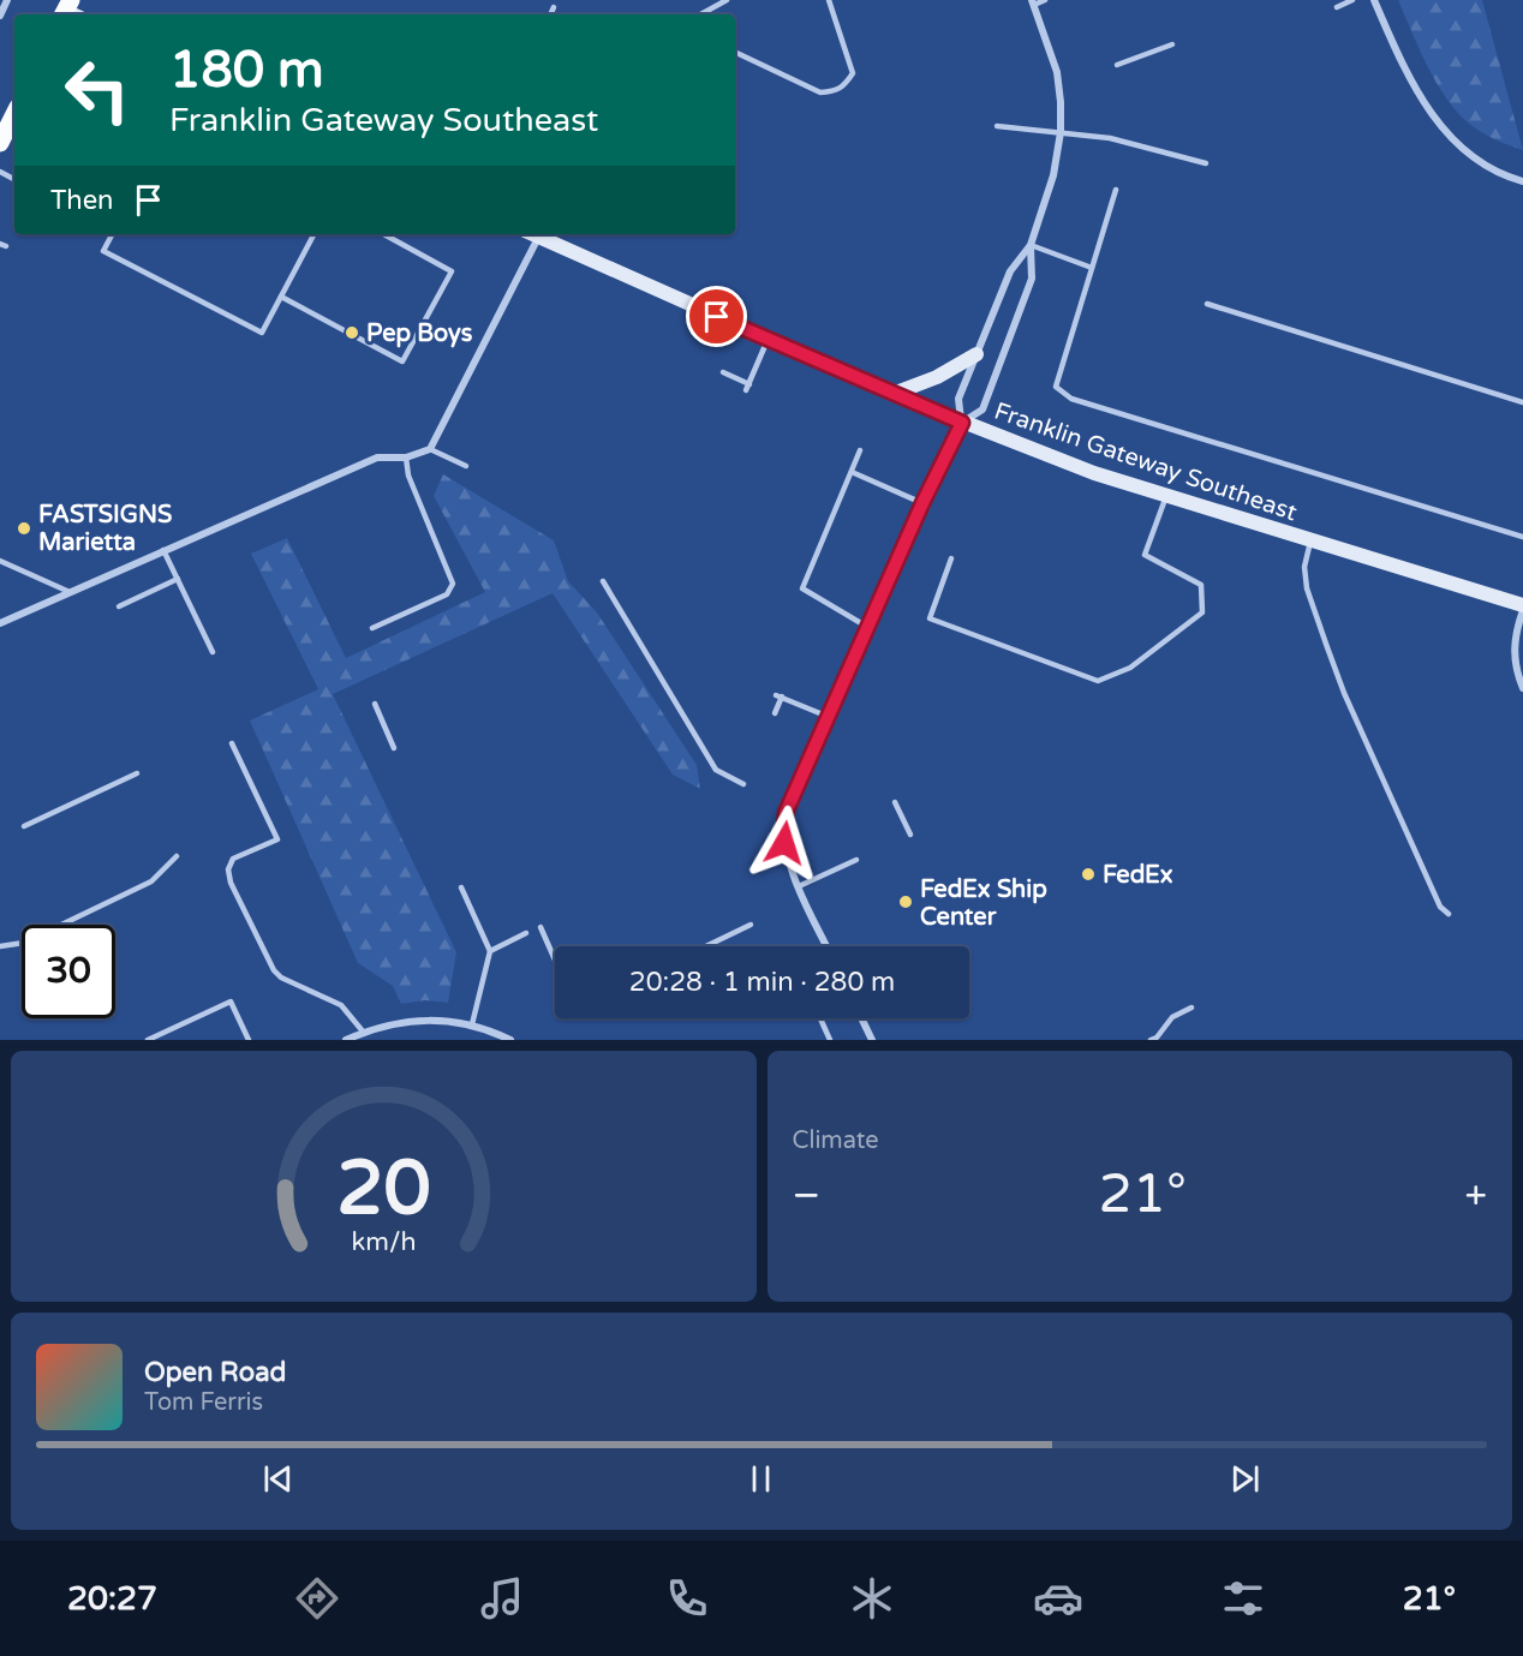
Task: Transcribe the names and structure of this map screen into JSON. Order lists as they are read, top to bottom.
{
  "streets": {
    "street": ["Franklin Gateway Southeast"]
  },
  "places": [
    "Pep Boys",
    "FASTSIGNS Marietta",
    "FedEx",
    "FedEx Ship Center"
  ],
  "page": {
    "turn": ["180 m", "Franklin Gateway Southeast"],
    "then": "Then",
    "limit": "30",
    "trip": "20:28 · 1 min · 280 m",
    "tile": "Climate",
    "heat": ["−", "21°", "+"],
    "song": ["Open Road", "Tom Ferris"],
    "tabs": ["20:27", "21°"],
    "gauge": ["20", "km/h"]
  }
}
